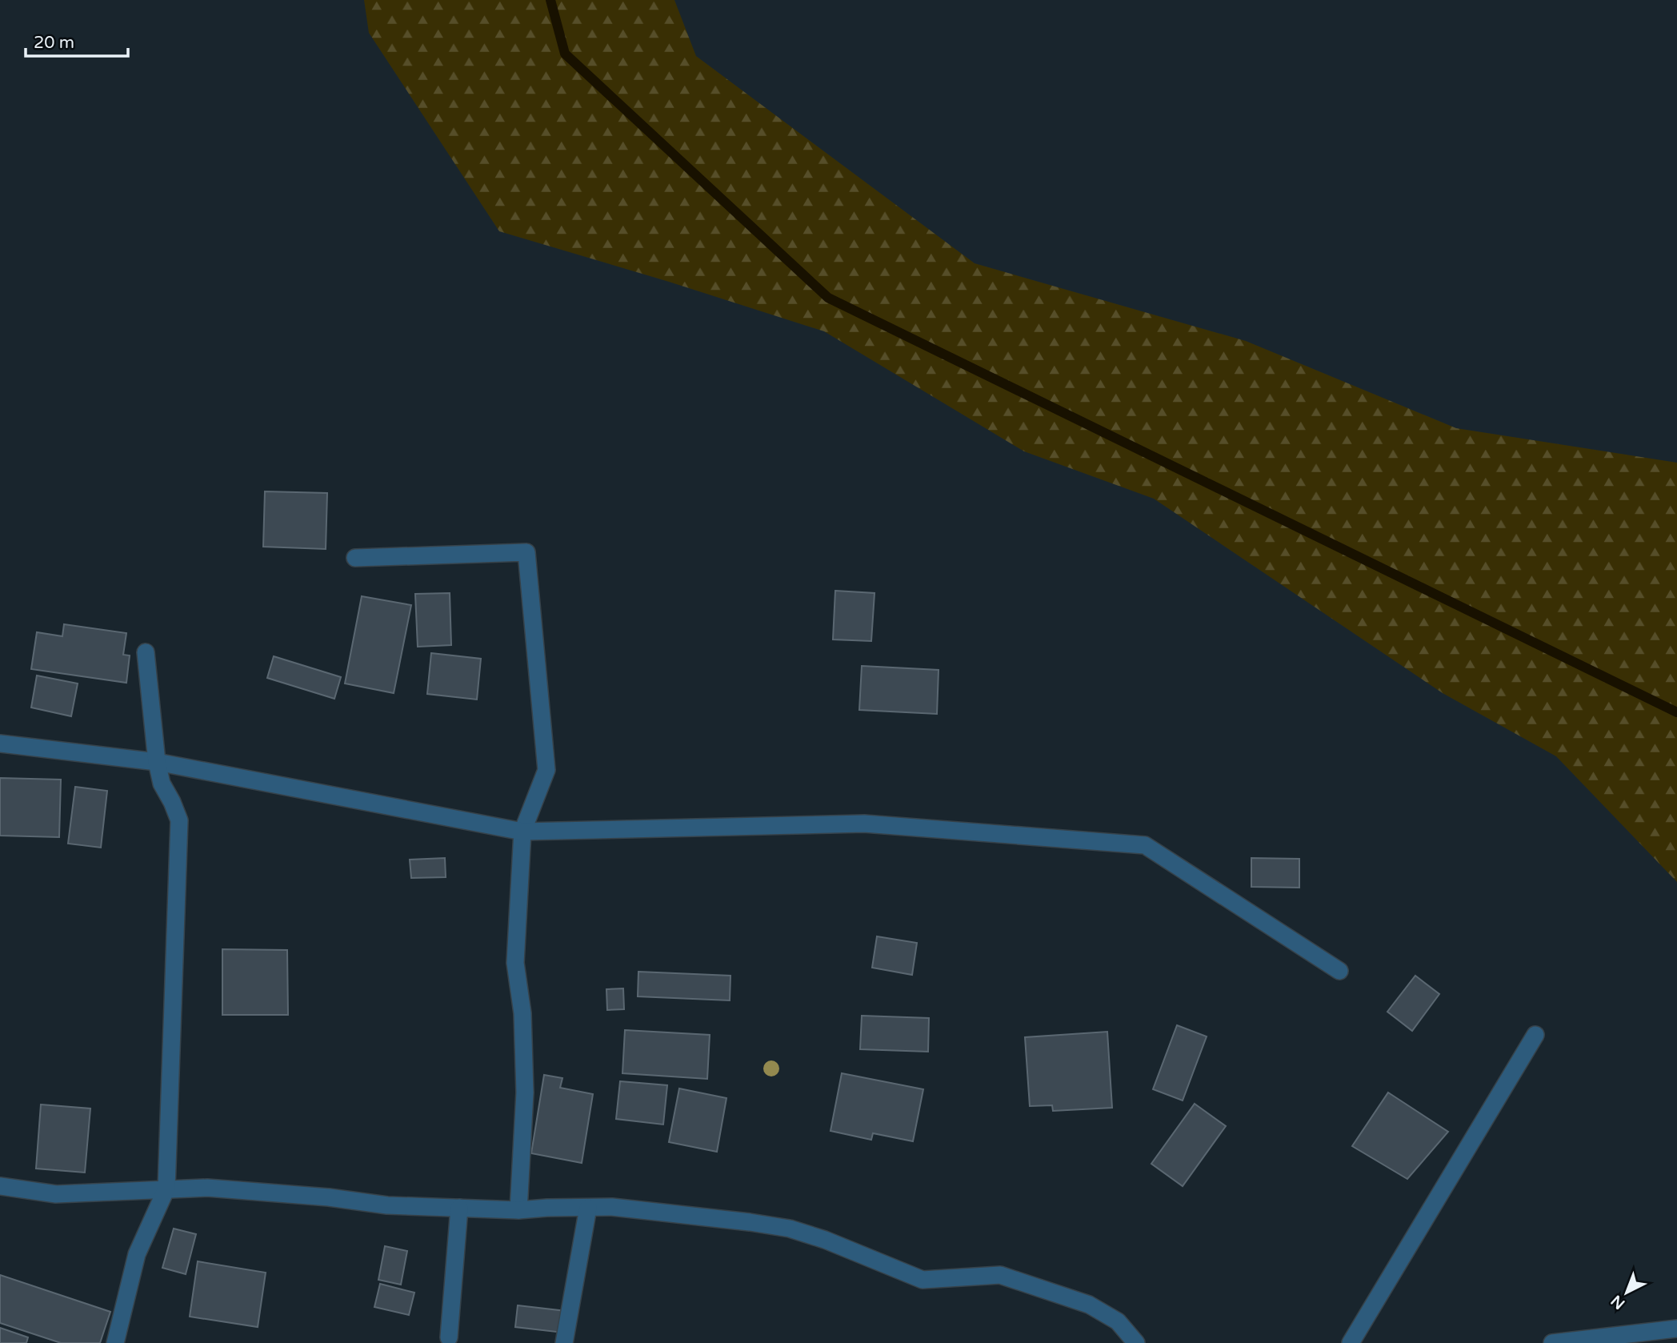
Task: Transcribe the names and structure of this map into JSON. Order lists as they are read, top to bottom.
{
  "scale_bar": "20 m",
  "north": "bottom left"
}
